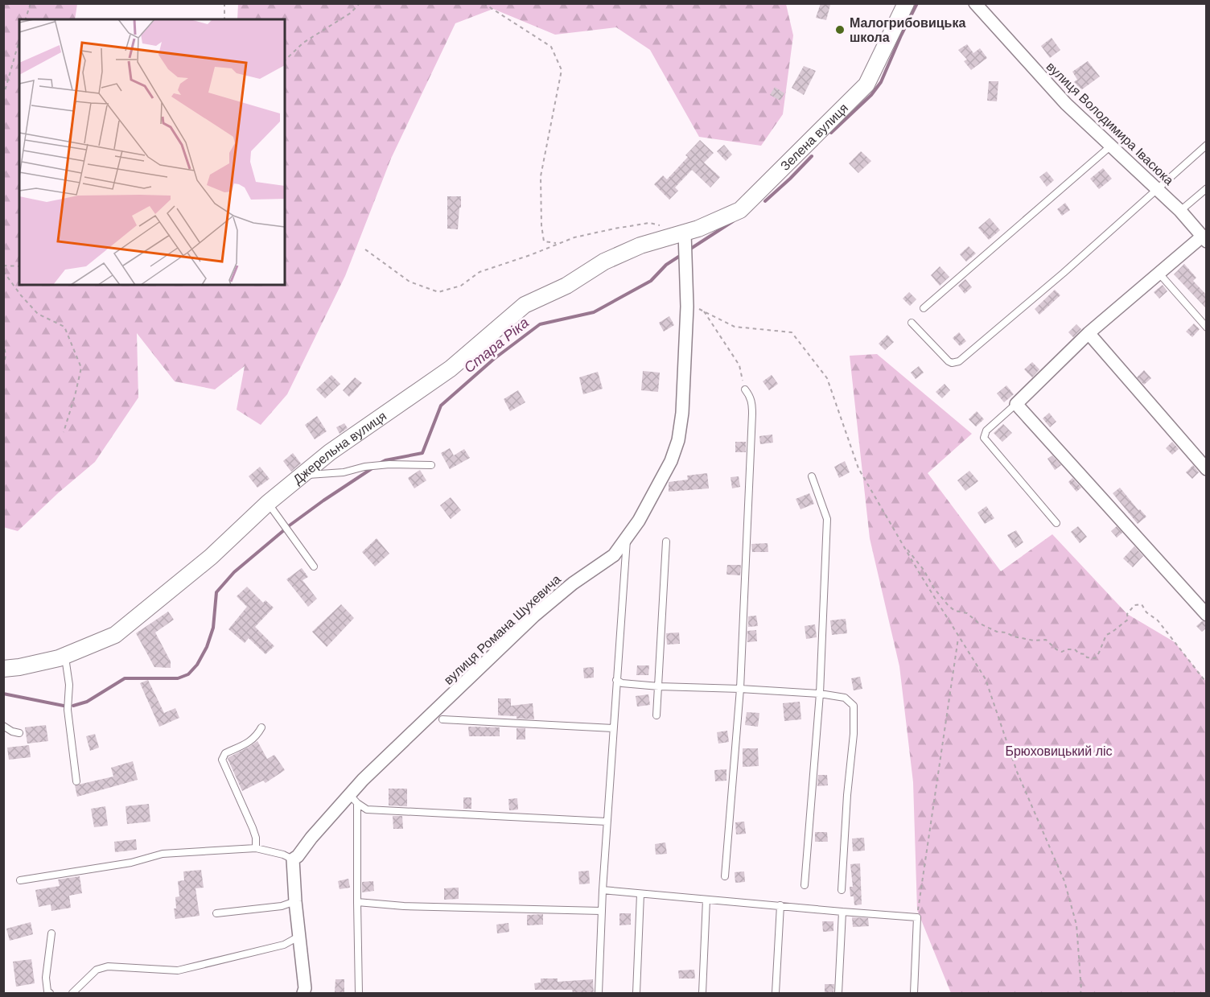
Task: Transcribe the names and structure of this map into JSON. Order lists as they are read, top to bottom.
{
  "streets": {
    "street": [
      "вулиця Володимира Івасюка",
      "Зелена вулиця",
      "Джерельна вулиця",
      "вулиця Романа Шухевича"
    ]
  },
  "crossings": [
    ["Зелена вулиця", "Джерельна вулиця"],
    ["Зелена вулиця", "вулиця Романа Шухевича"],
    ["Джерельна вулиця", "вулиця Романа Шухевича"]
  ],
  "water": ["Стара Ріка"],
  "parks": ["Брюховицький ліс"],
  "places": ["Малогрибовицька школа"]
}
